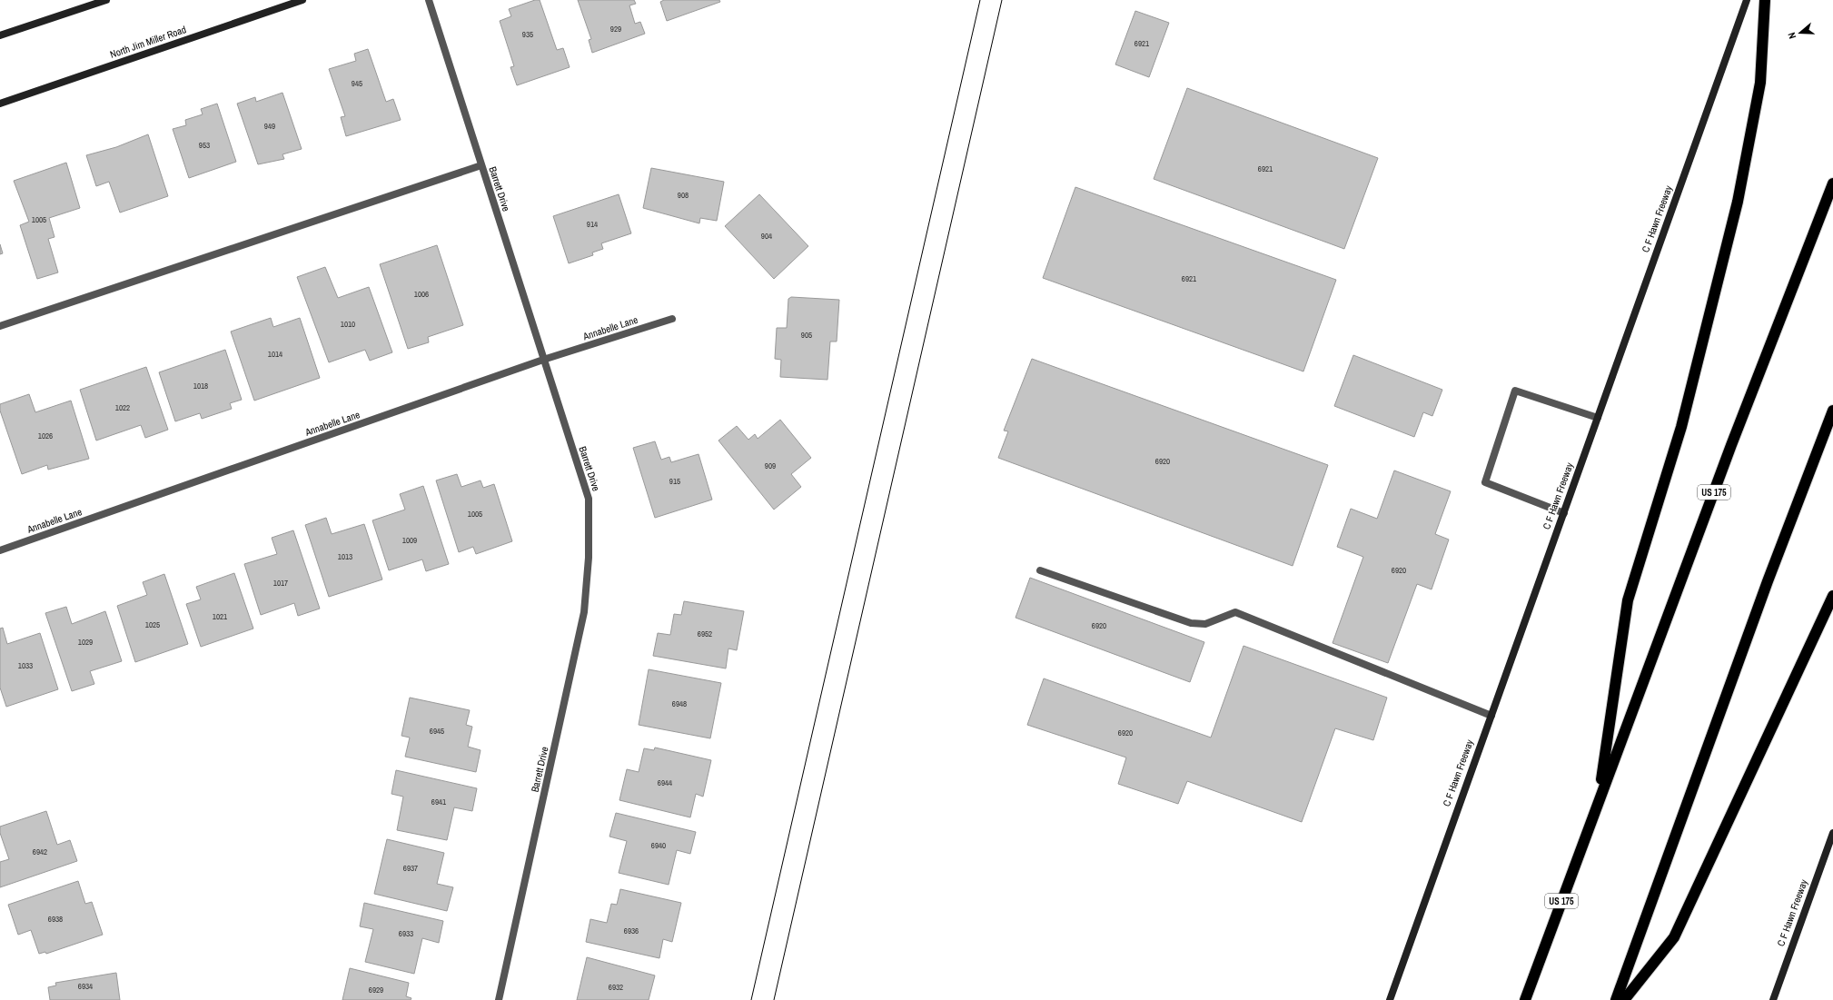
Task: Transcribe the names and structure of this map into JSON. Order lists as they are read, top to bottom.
{
  "streets": {
    "highway": ["US 175"],
    "main road": ["North Jim Miller Road", "C F Hawn Freeway"],
    "street": ["Barrett Drive", "Annabelle Lane"]
  },
  "crossings": [
    ["Barrett Drive", "Annabelle Lane"]
  ],
  "house_numbers": [
    "929",
    "935",
    "6921",
    "945",
    "949",
    "953",
    "6921",
    "908",
    "1005",
    "914",
    "904",
    "6921",
    "1006",
    "1010",
    "905",
    "1014",
    "1018",
    "1022",
    "1026",
    "6920",
    "909",
    "915",
    "1005",
    "1009",
    "1013",
    "6920",
    "1017",
    "1021",
    "1025",
    "6920",
    "6952",
    "1029",
    "1033",
    "6948",
    "6945",
    "6920",
    "6944",
    "6941",
    "6940",
    "6942",
    "6937",
    "6938",
    "6936",
    "6933",
    "6934",
    "6932",
    "6929"
  ],
  "north": "left"
}
